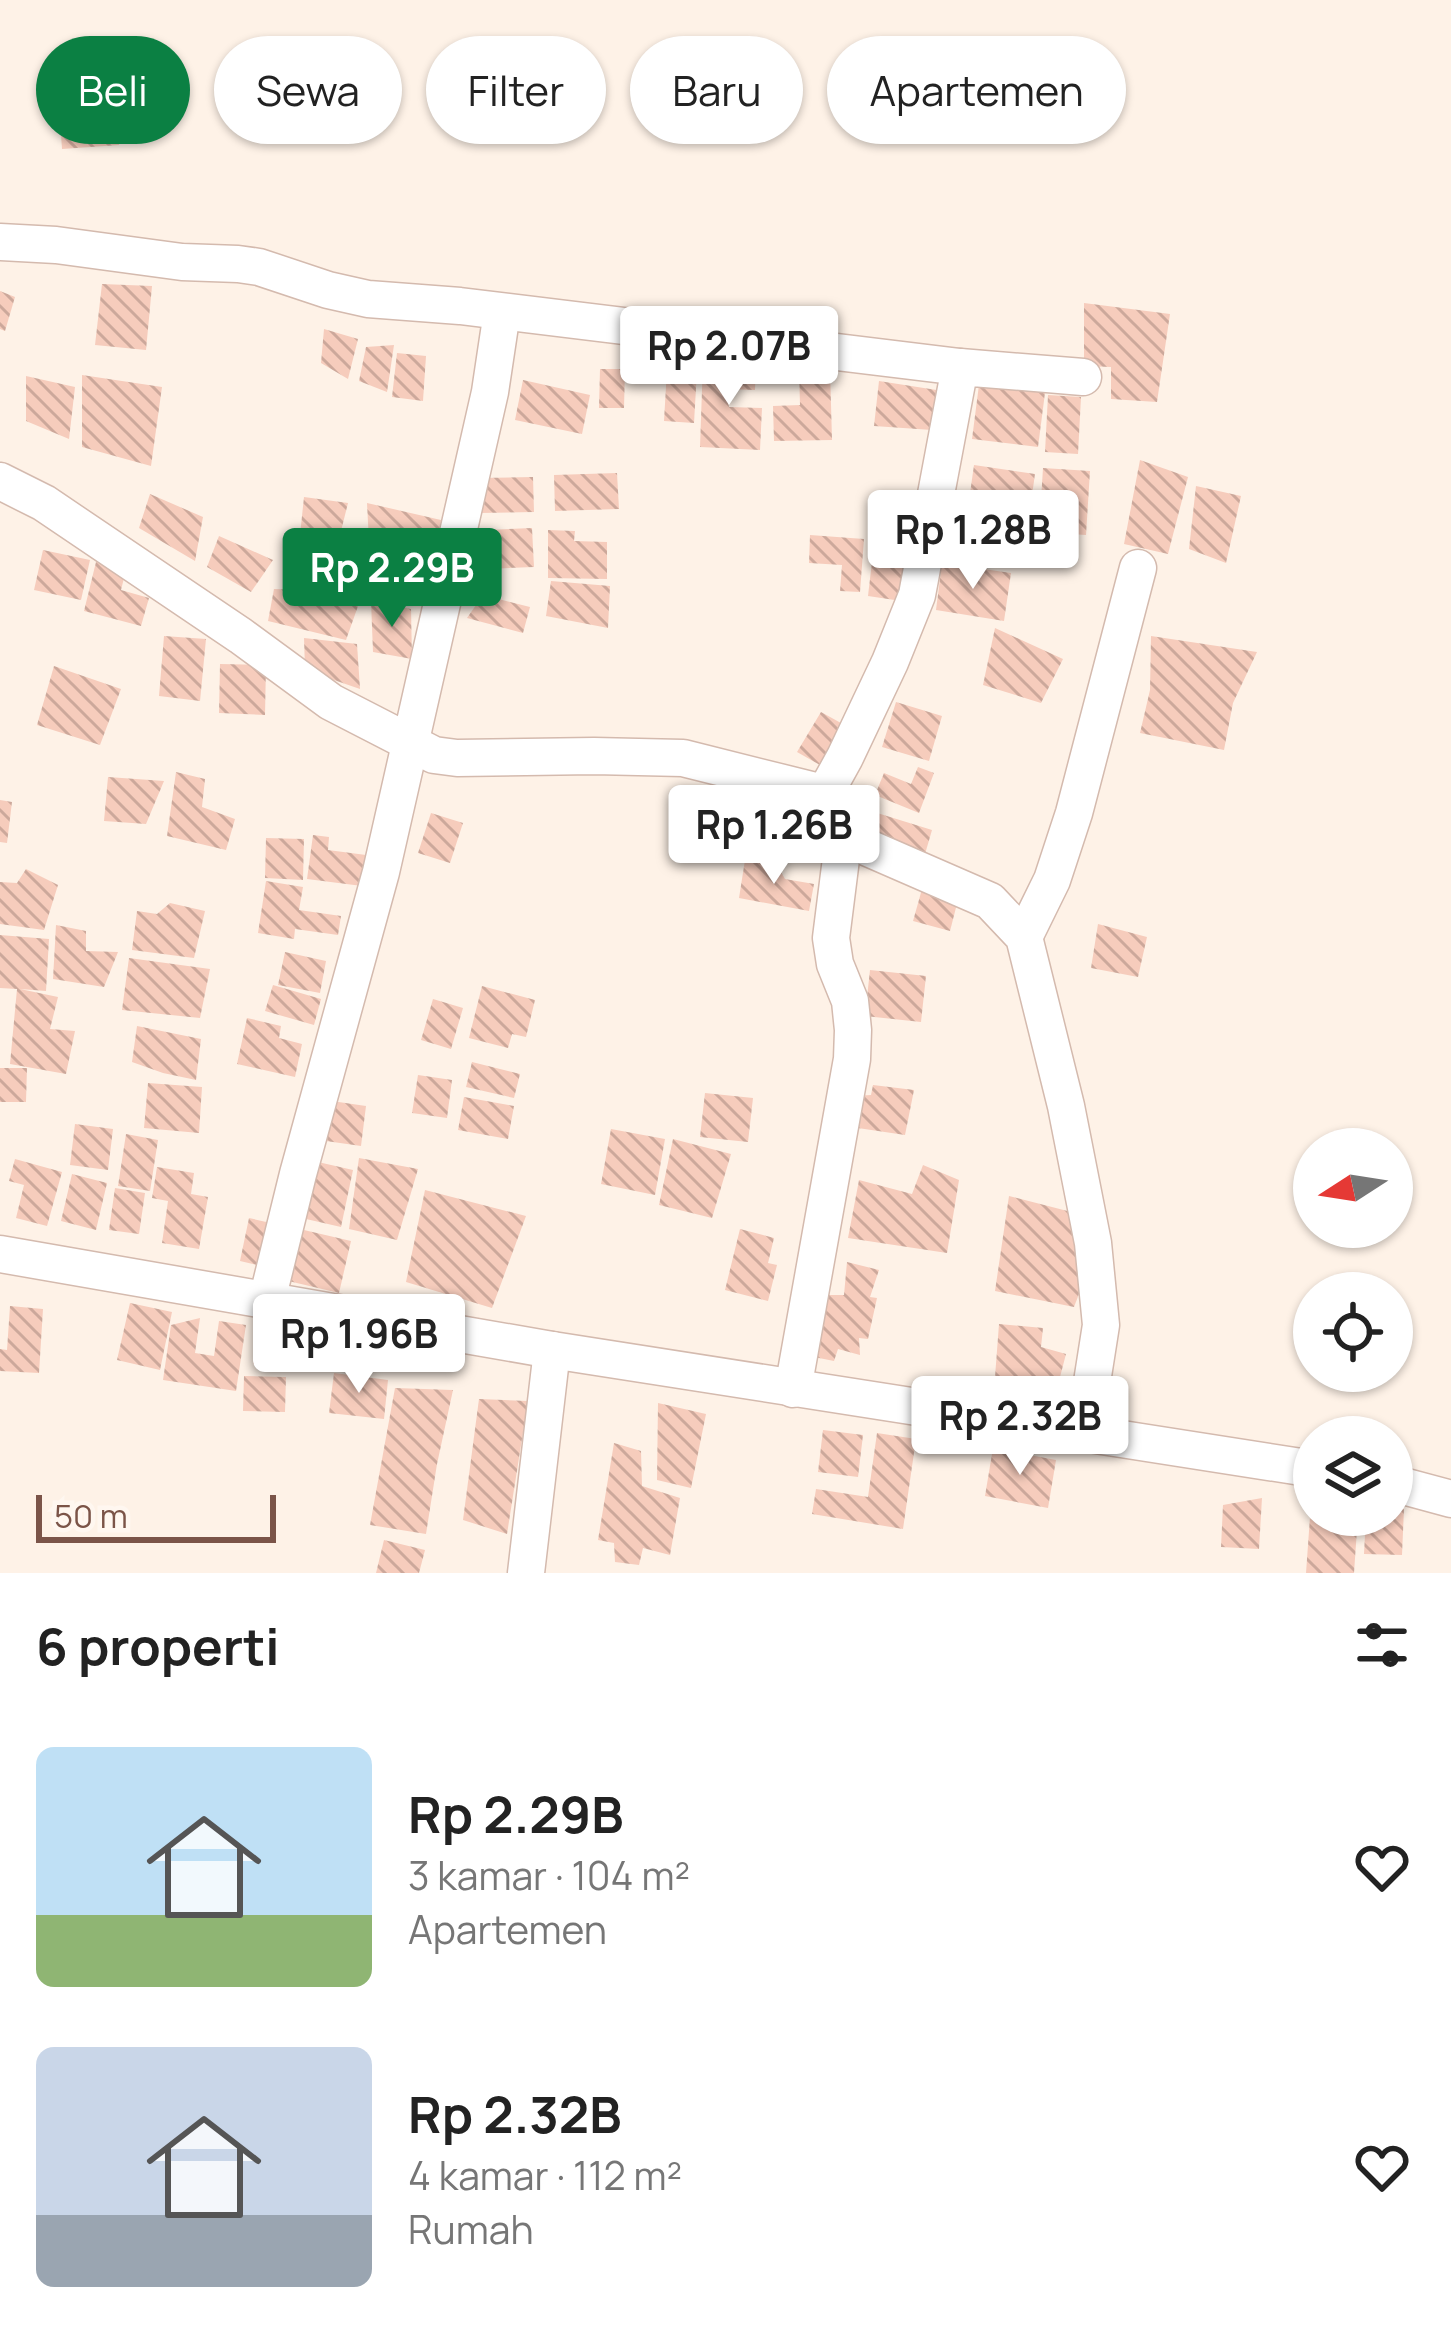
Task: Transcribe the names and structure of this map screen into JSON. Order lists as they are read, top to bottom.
{
  "scale_bar": "50 m",
  "north": "left",
  "page": {
    "chip": [
      "Beli",
      "Sewa",
      "Filter",
      "Baru",
      "Apartemen"
    ],
    "price": [
      "Rp 2.07B",
      "Rp 1.28B",
      "Rp 2.29B",
      "Rp 1.26B",
      "Rp 1.96B",
      "Rp 2.32B"
    ],
    "scale": "50 m",
    "heading": "6 properti",
    "list": [
      {
        "name": "Rp 2.29B",
        "note": "3 kamar · 104 m² · Apartemen"
      },
      {
        "name": "Rp 2.32B",
        "note": "4 kamar · 112 m² · Rumah"
      }
    ]
  }
}
